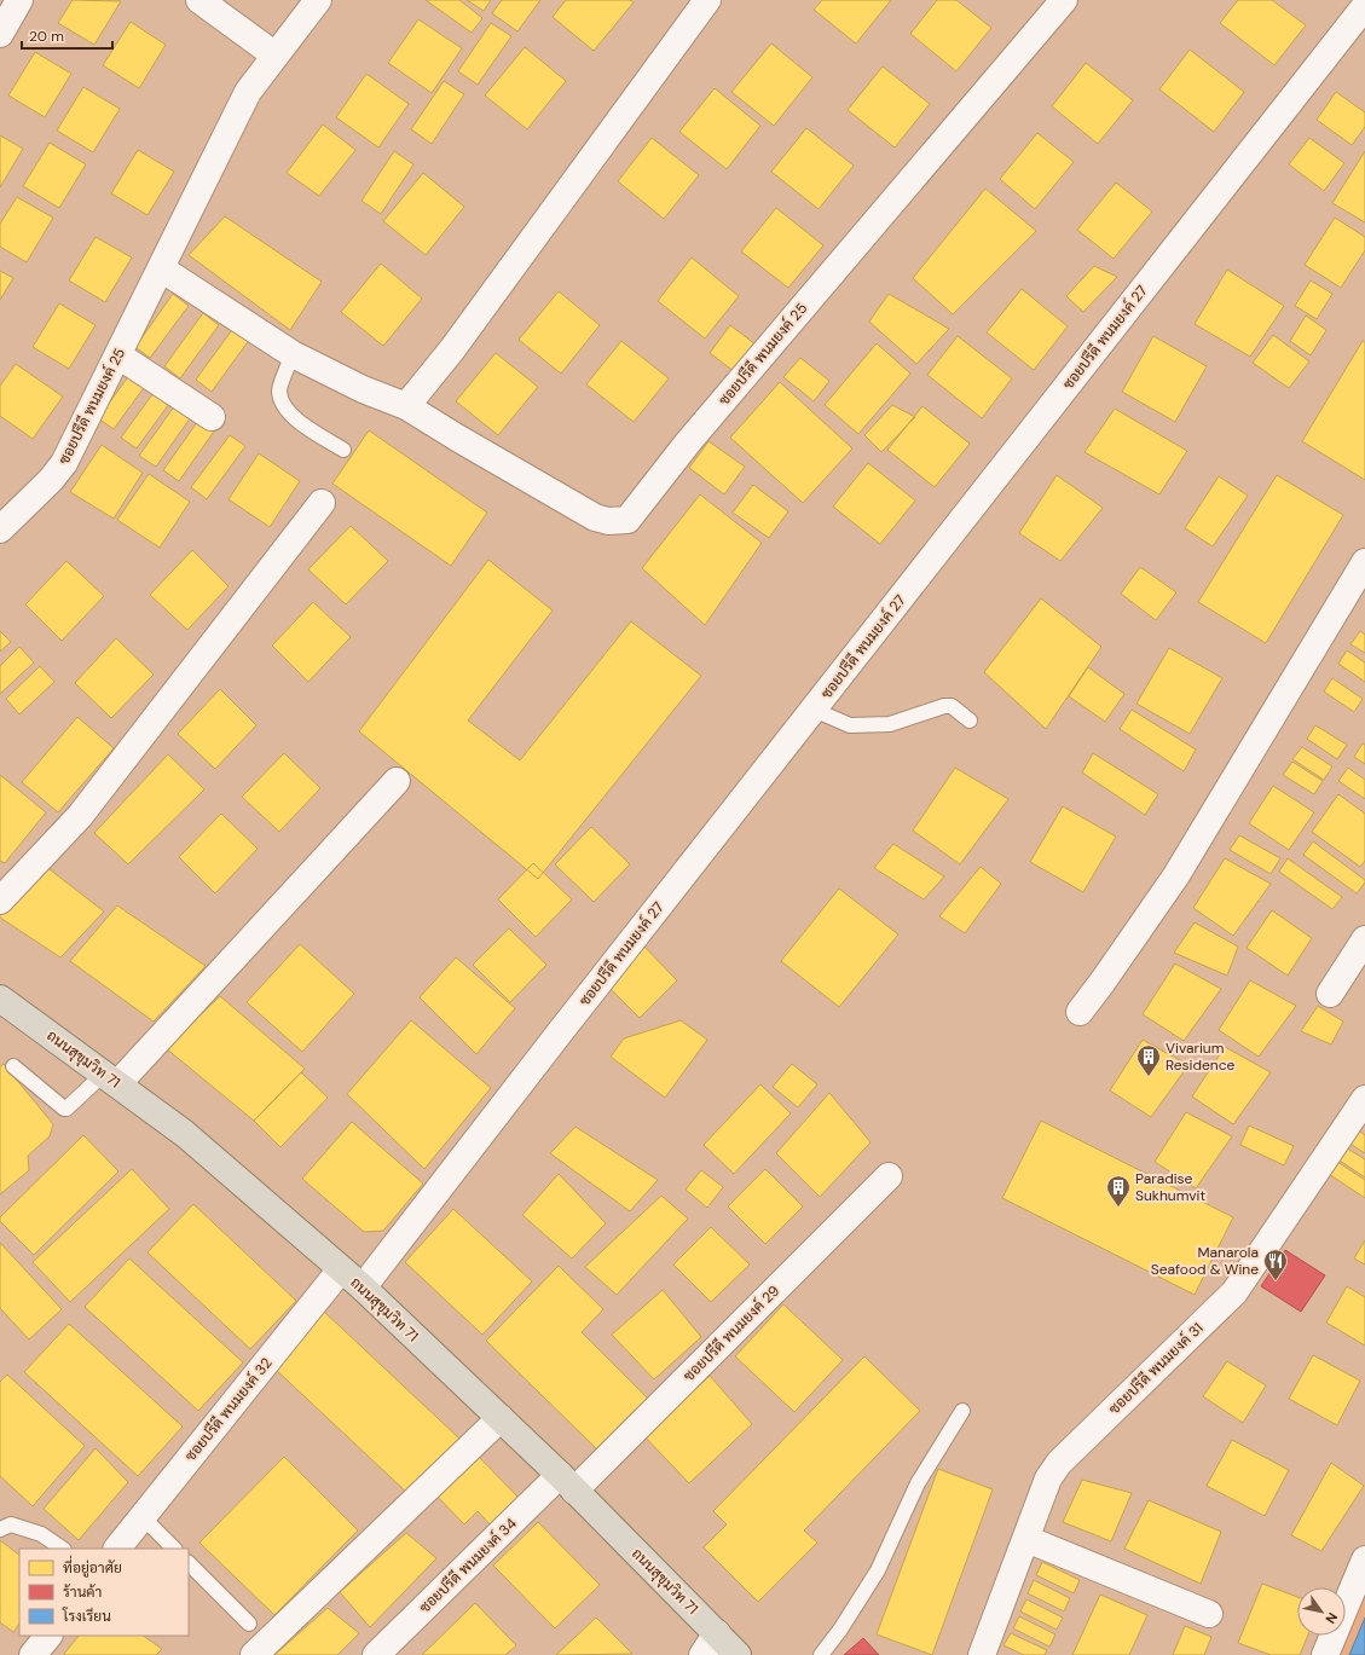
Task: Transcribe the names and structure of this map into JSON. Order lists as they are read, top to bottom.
{
  "streets": {
    "main road": ["ถนนสุขุมวิท 71"],
    "street": [
      "ซอยปรีดี พนมยงค์ 27",
      "ซอยปรีดี พนมยงค์ 25",
      "ซอยปรีดี พนมยงค์ 29",
      "ซอยปรีดี พนมยงค์ 31",
      "ซอยปรีดี พนมยงค์ 32",
      "ซอยปรีดี พนมยงค์ 34"
    ]
  },
  "crossings": [
    ["ซอยปรีดี พนมยงค์ 27", "ถนนสุขุมวิท 71"],
    ["ถนนสุขุมวิท 71", "ซอยปรีดี พนมยงค์ 29"],
    ["ถนนสุขุมวิท 71", "ซอยปรีดี พนมยงค์ 32"],
    ["ถนนสุขุมวิท 71", "ซอยปรีดี พนมยงค์ 34"],
    ["ซอยปรีดี พนมยงค์ 29", "ซอยปรีดี พนมยงค์ 34"]
  ],
  "places": {
    "building": ["Vivarium Residence", "Paradise Sukhumvit"],
    "restaurant": ["Manarola Seafood & Wine"]
  },
  "legend": ["ที่อยู่อาศัย", "ร้านค้า", "โรงเรียน"],
  "scale_bar": "20 m",
  "north": "bottom right"
}
